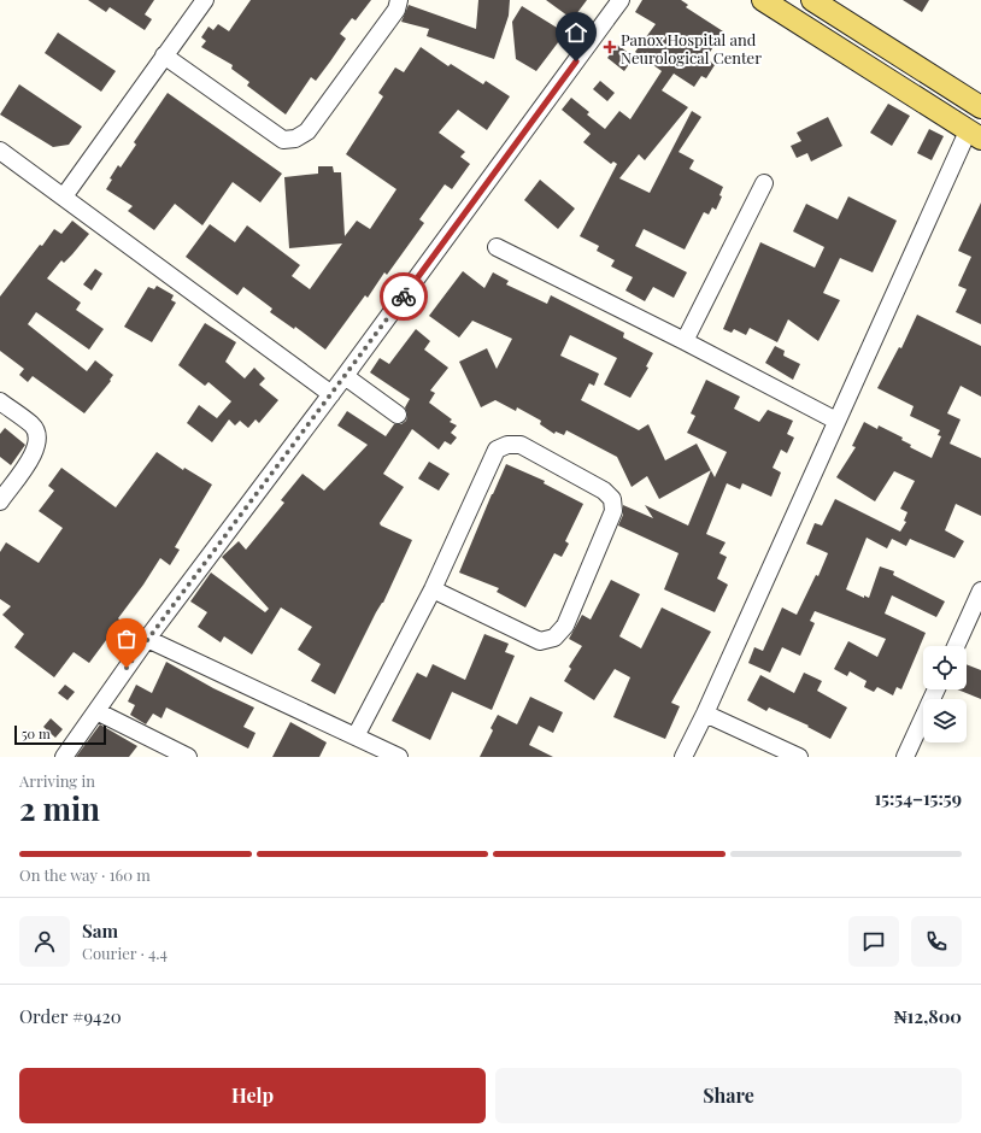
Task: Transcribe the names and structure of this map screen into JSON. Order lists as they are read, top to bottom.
{
  "places": {
    "health": ["Panox Hospital and Neurological Center"]
  },
  "scale_bar": "50 m",
  "page": {
    "scale": "50 m",
    "heading": ["2 min", "Arriving in", "15:54–15:59"],
    "panel": [
      "Sam",
      "Courier · 4.4",
      "Order #9420",
      "₦12,800"
    ],
    "bar": "On the way · 160 m",
    "buttons": ["Help", "Share"]
  }
}
